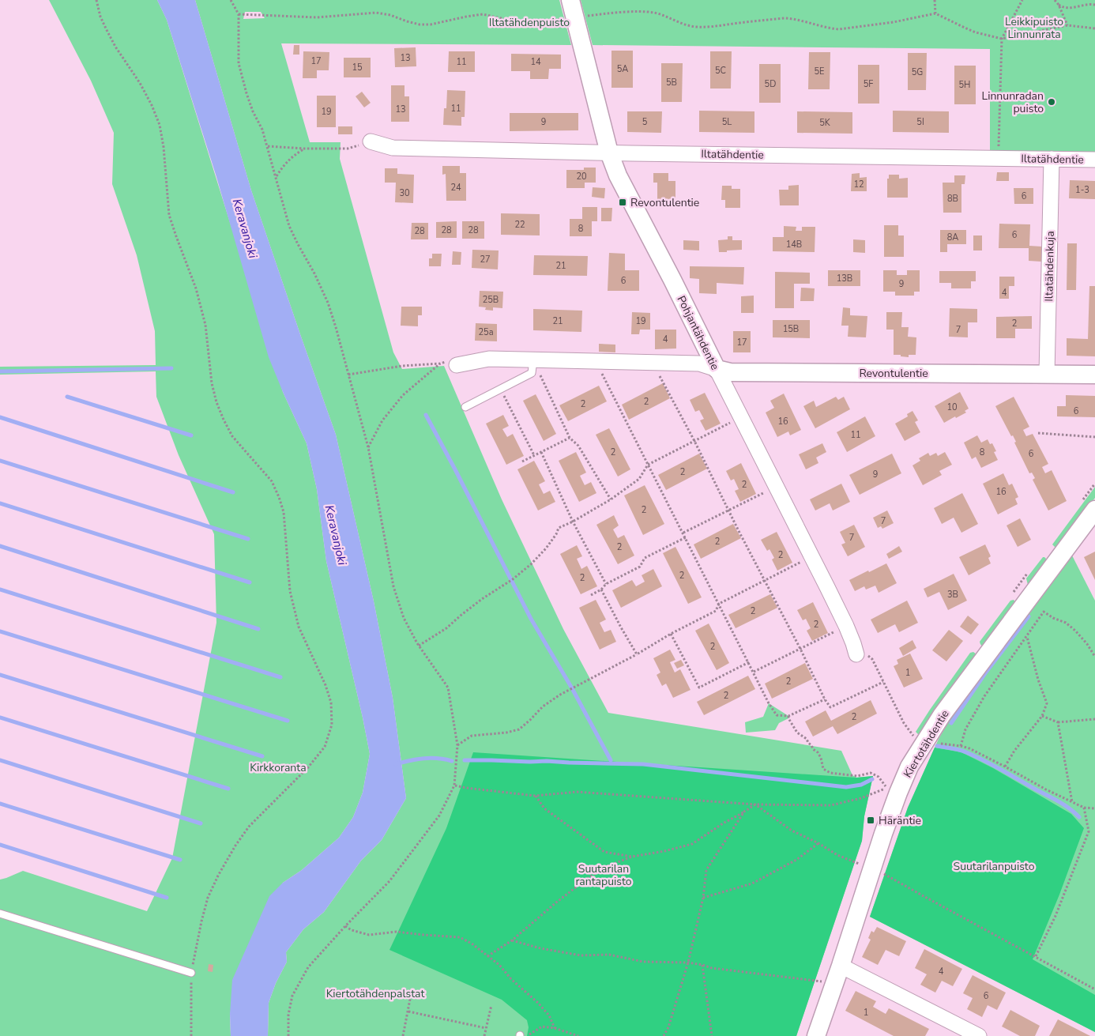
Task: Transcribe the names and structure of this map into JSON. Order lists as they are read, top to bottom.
{
  "streets": {
    "street": [
      "Iltatähdentie",
      "Iltatähdenkuja",
      "Pohjantähdentie",
      "Revontulentie",
      "Kiertotähdentie"
    ]
  },
  "crossings": [
    ["Iltatähdentie", "Iltatähdenkuja"],
    ["Iltatähdentie", "Pohjantähdentie"],
    ["Iltatähdenkuja", "Revontulentie"],
    ["Pohjantähdentie", "Revontulentie"]
  ],
  "water": ["Keravanjoki"],
  "parks": [
    "Leikkipuisto Linnunrata",
    "Iltatähdenpuisto",
    "Kirkkoranta",
    "Suutarilanpuisto",
    "Suutarilan rantapuisto",
    "Kiertotähdenpalstat"
  ],
  "places": {
    "other": ["Linnunradan puisto"],
    "transit": ["Revontulentie", "Häräntie"]
  },
  "house_numbers": [
    "13",
    "17",
    "11",
    "14",
    "15",
    "5A",
    "5C",
    "5E",
    "5G",
    "5B",
    "5D",
    "5F",
    "5H",
    "11",
    "13",
    "19",
    "9",
    "5",
    "5L",
    "5I",
    "5K",
    "20",
    "12",
    "24",
    "1-3",
    "30",
    "6",
    "8B",
    "22",
    "8",
    "28",
    "28",
    "28",
    "6",
    "8A",
    "14B",
    "27",
    "21",
    "13B",
    "6",
    "9",
    "4",
    "25B",
    "21",
    "19",
    "2",
    "15B",
    "7",
    "25a",
    "4",
    "17",
    "2",
    "2",
    "10",
    "6",
    "16",
    "11",
    "2",
    "8",
    "6",
    "2",
    "9",
    "2",
    "16",
    "2",
    "7",
    "7",
    "2",
    "2",
    "2",
    "2",
    "2",
    "3B",
    "2",
    "2",
    "2",
    "1",
    "2",
    "2",
    "2",
    "4",
    "6",
    "1"
  ]
}
